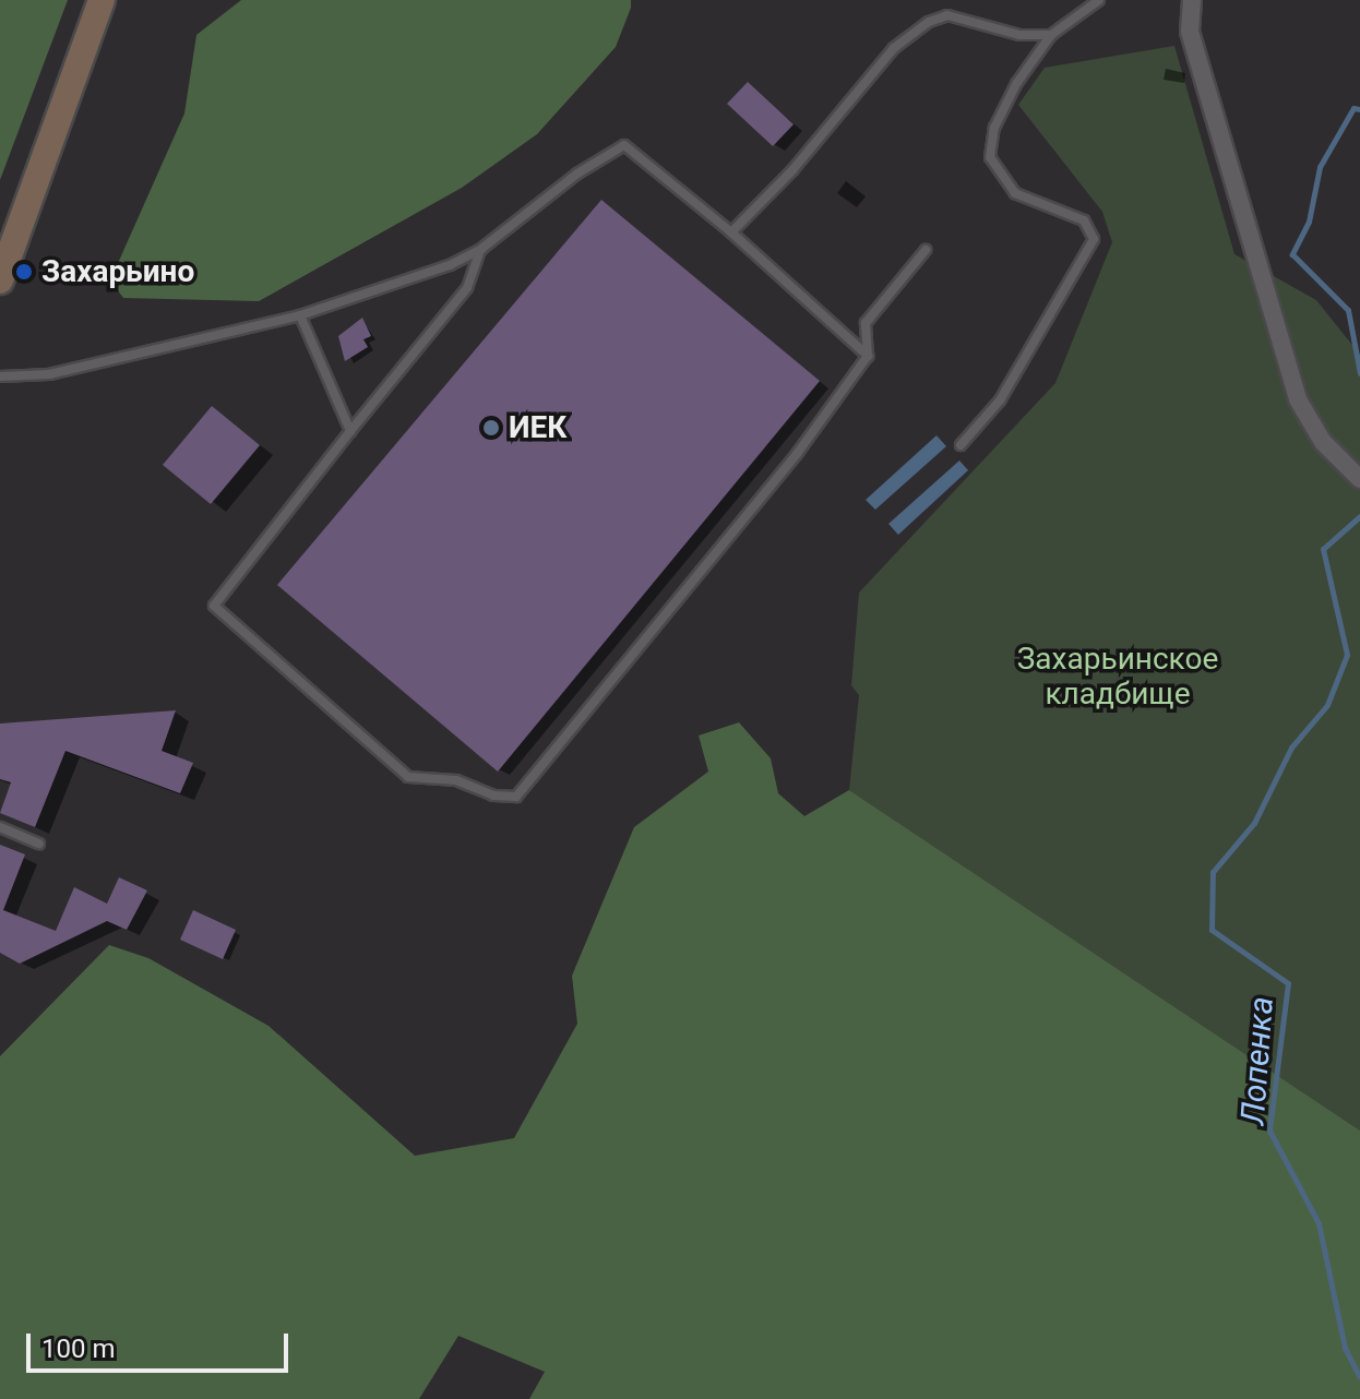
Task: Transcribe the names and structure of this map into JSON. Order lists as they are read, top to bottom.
{
  "water": ["Лопенка"],
  "parks": ["Захарьинское кладбище"],
  "places": ["Захарьино", "ИЕК"],
  "scale_bar": "100 m"
}
